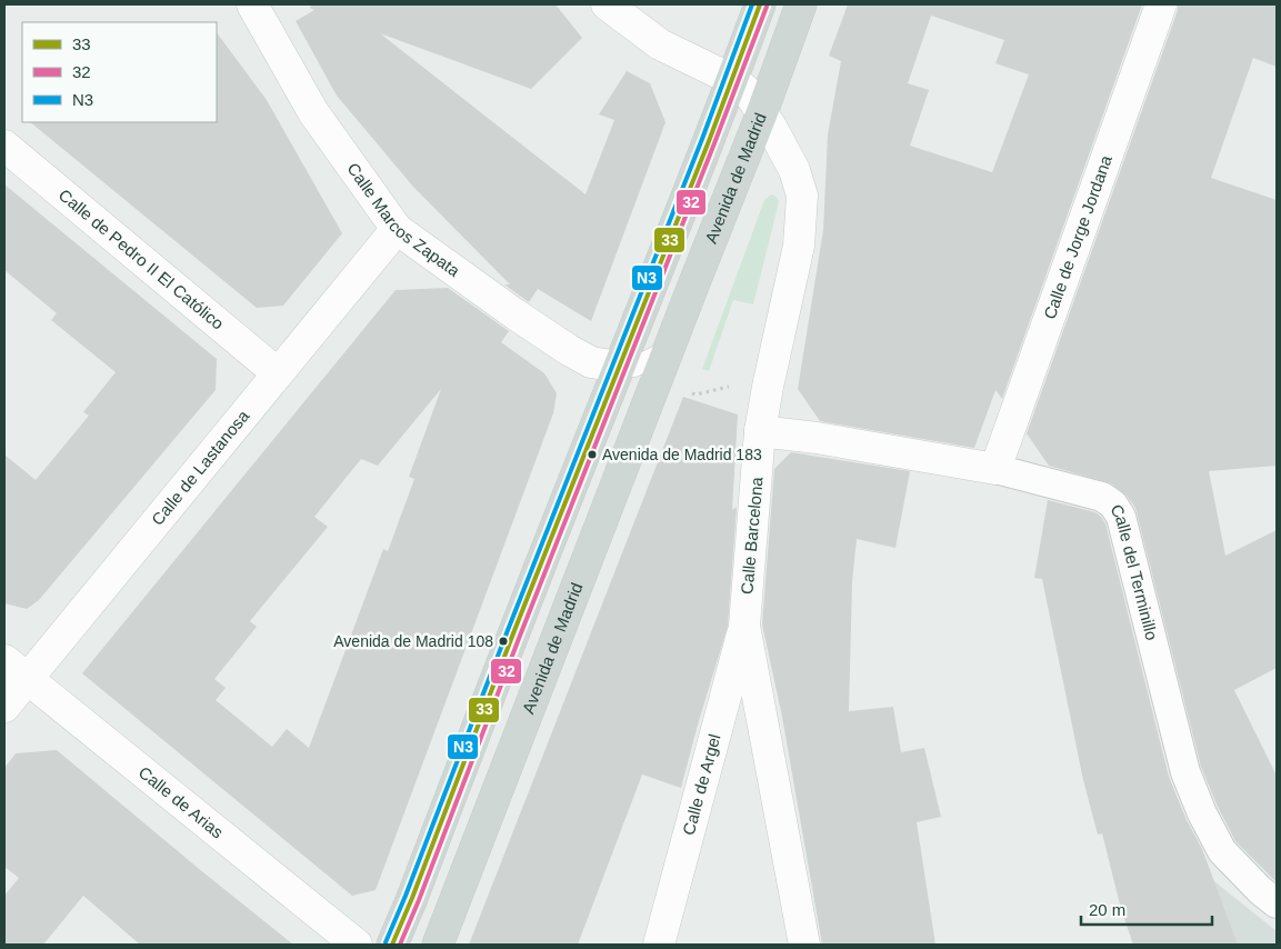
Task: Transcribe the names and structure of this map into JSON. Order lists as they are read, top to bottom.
{
  "streets": {
    "main road": ["Avenida de Madrid"],
    "street": [
      "Calle Marcos Zapata",
      "Calle de Jorge Jordana",
      "Calle de Pedro II El Católico",
      "Calle de Lastanosa",
      "Calle Barcelona",
      "Calle del Terminillo",
      "Calle de Argel",
      "Calle de Arias"
    ]
  },
  "crossings": [
    ["Avenida de Madrid", "Calle Barcelona"],
    ["Calle Marcos Zapata", "Calle de Lastanosa"],
    ["Calle de Jorge Jordana", "Calle del Terminillo"],
    ["Calle de Pedro II El Católico", "Calle de Lastanosa"],
    ["Calle de Lastanosa", "Calle de Arias"],
    ["Calle Barcelona", "Calle del Terminillo"],
    ["Calle Barcelona", "Calle de Argel"]
  ],
  "places": ["Avenida de Madrid 183", "Avenida de Madrid 108"],
  "lines": ["transit line 33", "transit line N3", "transit line 32"],
  "legend": ["33", "32", "N3"],
  "scale_bar": "20 m"
}
